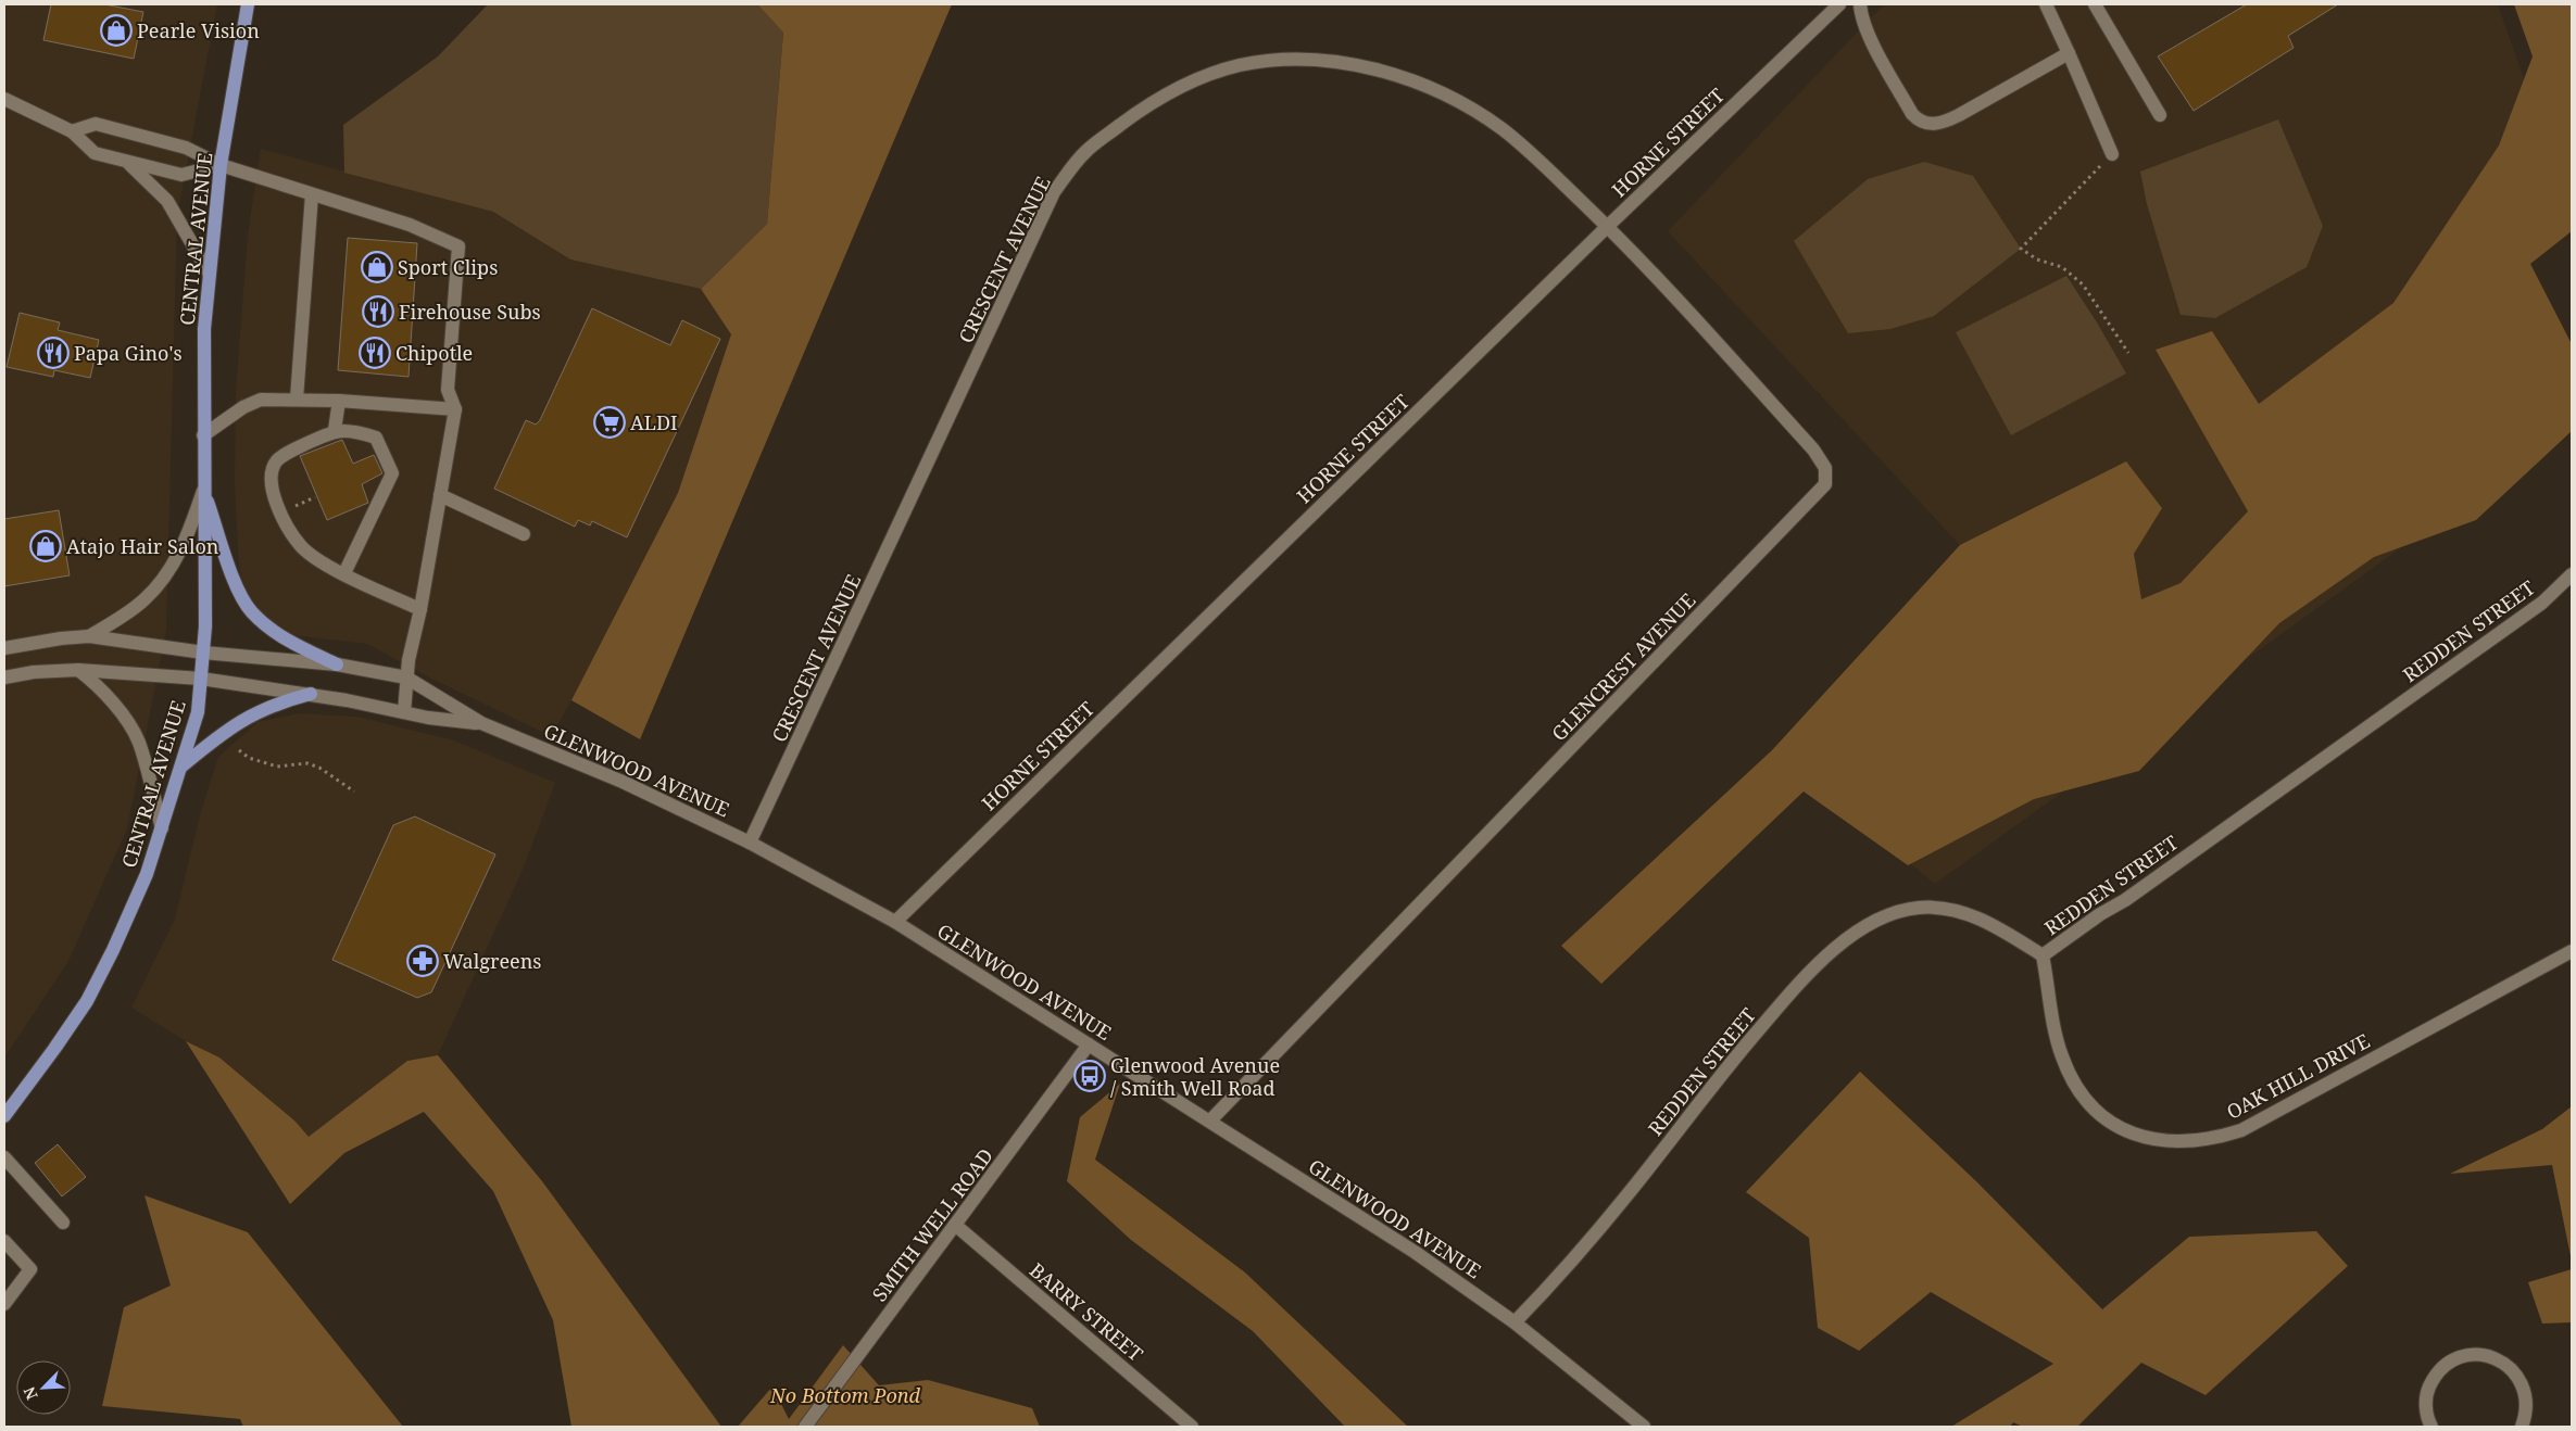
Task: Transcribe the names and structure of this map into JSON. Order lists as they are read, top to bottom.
{
  "streets": {
    "main road": ["CENTRAL AVENUE"],
    "street": [
      "HORNE STREET",
      "CRESCENT AVENUE",
      "REDDEN STREET",
      "GLENCREST AVENUE",
      "GLENWOOD AVENUE",
      "OAK HILL DRIVE",
      "SMITH WELL ROAD",
      "BARRY STREET"
    ]
  },
  "crossings": [
    ["HORNE STREET", "CRESCENT AVENUE"],
    ["HORNE STREET", "GLENCREST AVENUE"],
    ["HORNE STREET", "GLENWOOD AVENUE"],
    ["CENTRAL AVENUE", "GLENWOOD AVENUE"],
    ["CRESCENT AVENUE", "GLENCREST AVENUE"],
    ["CRESCENT AVENUE", "GLENWOOD AVENUE"],
    ["REDDEN STREET", "GLENWOOD AVENUE"],
    ["REDDEN STREET", "OAK HILL DRIVE"],
    ["GLENCREST AVENUE", "GLENWOOD AVENUE"],
    ["GLENWOOD AVENUE", "SMITH WELL ROAD"],
    ["SMITH WELL ROAD", "BARRY STREET"]
  ],
  "parks": ["No Bottom Pond"],
  "places": {
    "shop": ["Pearle Vision", "Sport Clips", "Atajo Hair Salon"],
    "restaurant": ["Firehouse Subs", "Papa Gino's", "Chipotle"],
    "supermarket": ["ALDI"],
    "pharmacy": ["Walgreens"],
    "bus stop": ["Glenwood Avenue / Smith Well Road"]
  },
  "north": "bottom left"
}
